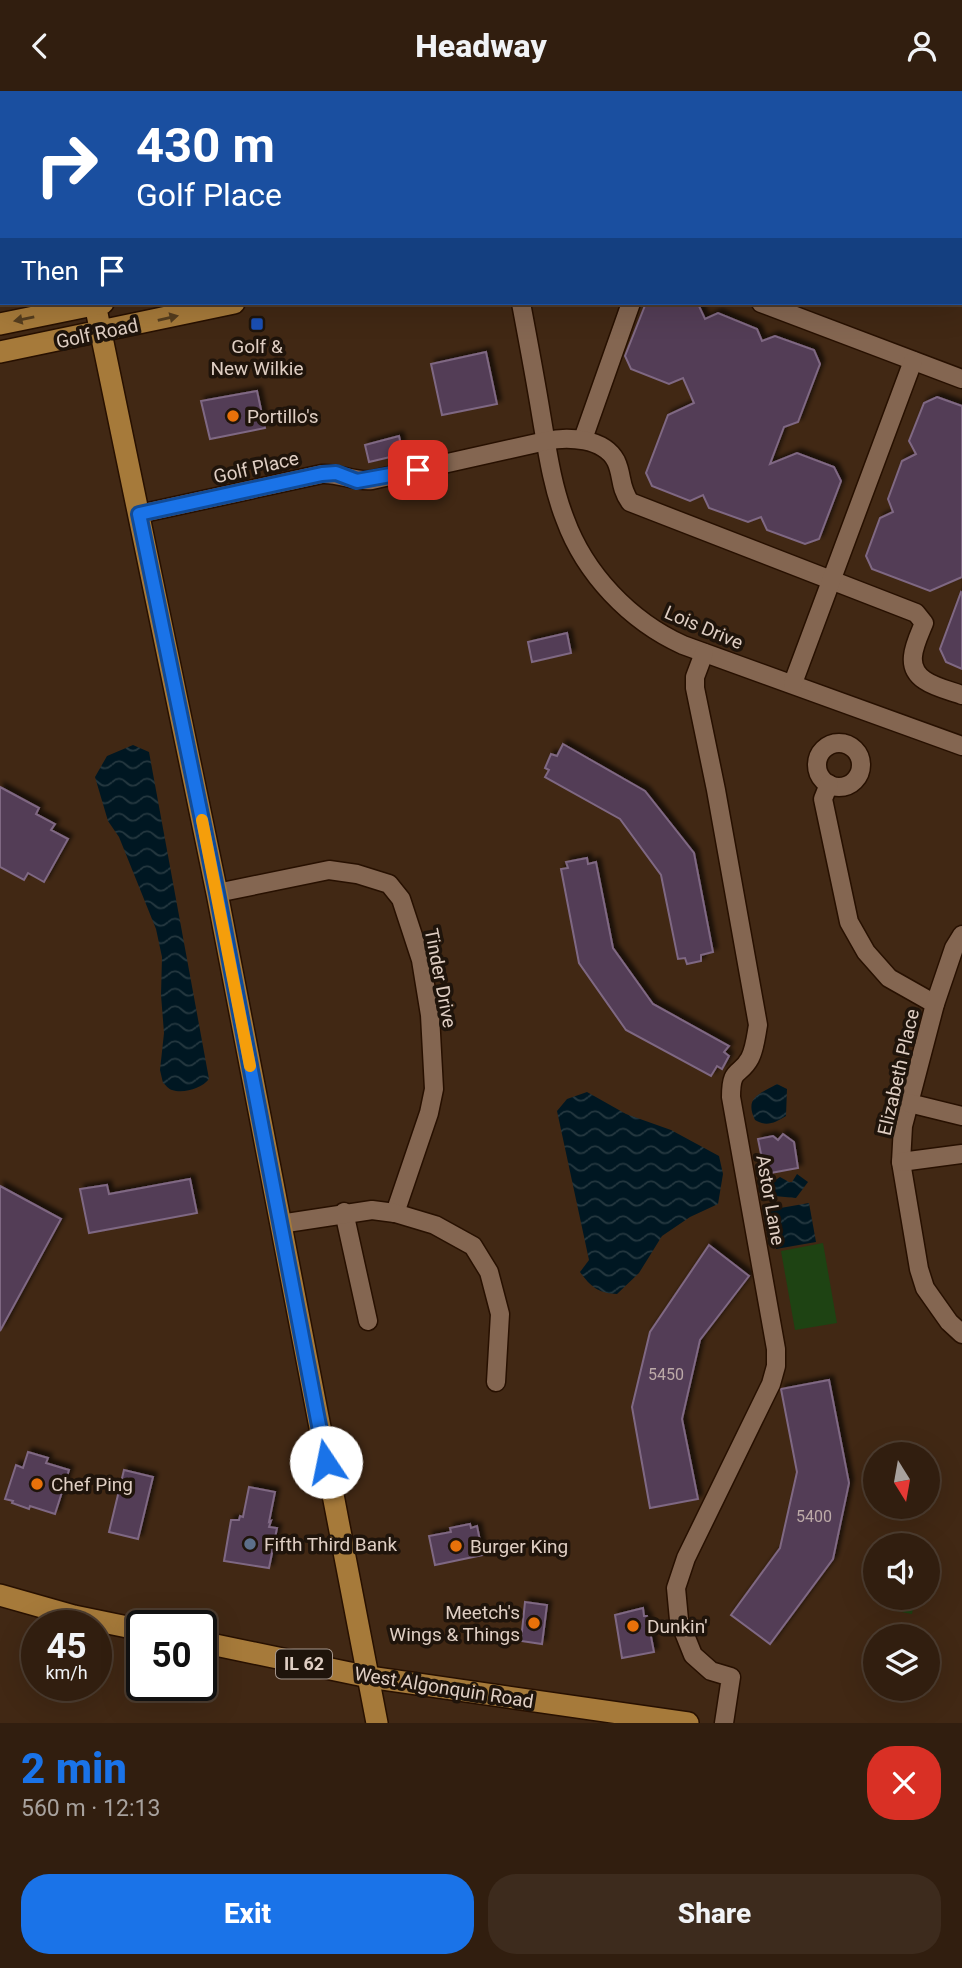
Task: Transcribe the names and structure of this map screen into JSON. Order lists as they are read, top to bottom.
{
  "streets": {
    "main road": ["Golf Road", "IL 62", "West Algonquin Road"],
    "street": [
      "Golf Place",
      "Lois Drive",
      "Tinder Drive",
      "Elizabeth Place",
      "Astor Lane"
    ]
  },
  "crossings": [
    ["Golf Place", "Lois Drive"],
    ["Lois Drive", "Astor Lane"]
  ],
  "places": {
    "transit": ["Golf & New Wilkie"],
    "other": [
      "Portillo's",
      "Chef Ping",
      "Fifth Third Bank",
      "Burger King",
      "Meetch's Wings & Things",
      "Dunkin'"
    ]
  },
  "house_numbers": ["5450", "5400"],
  "north": "bottom",
  "page": {
    "header": "Headway",
    "turn": ["430 m", "Golf Place"],
    "then": "Then",
    "speed": "45 km/h",
    "limit": "50",
    "heading": ["2 min", "560 m · 12:13"],
    "buttons": ["Exit", "Share"]
  }
}
